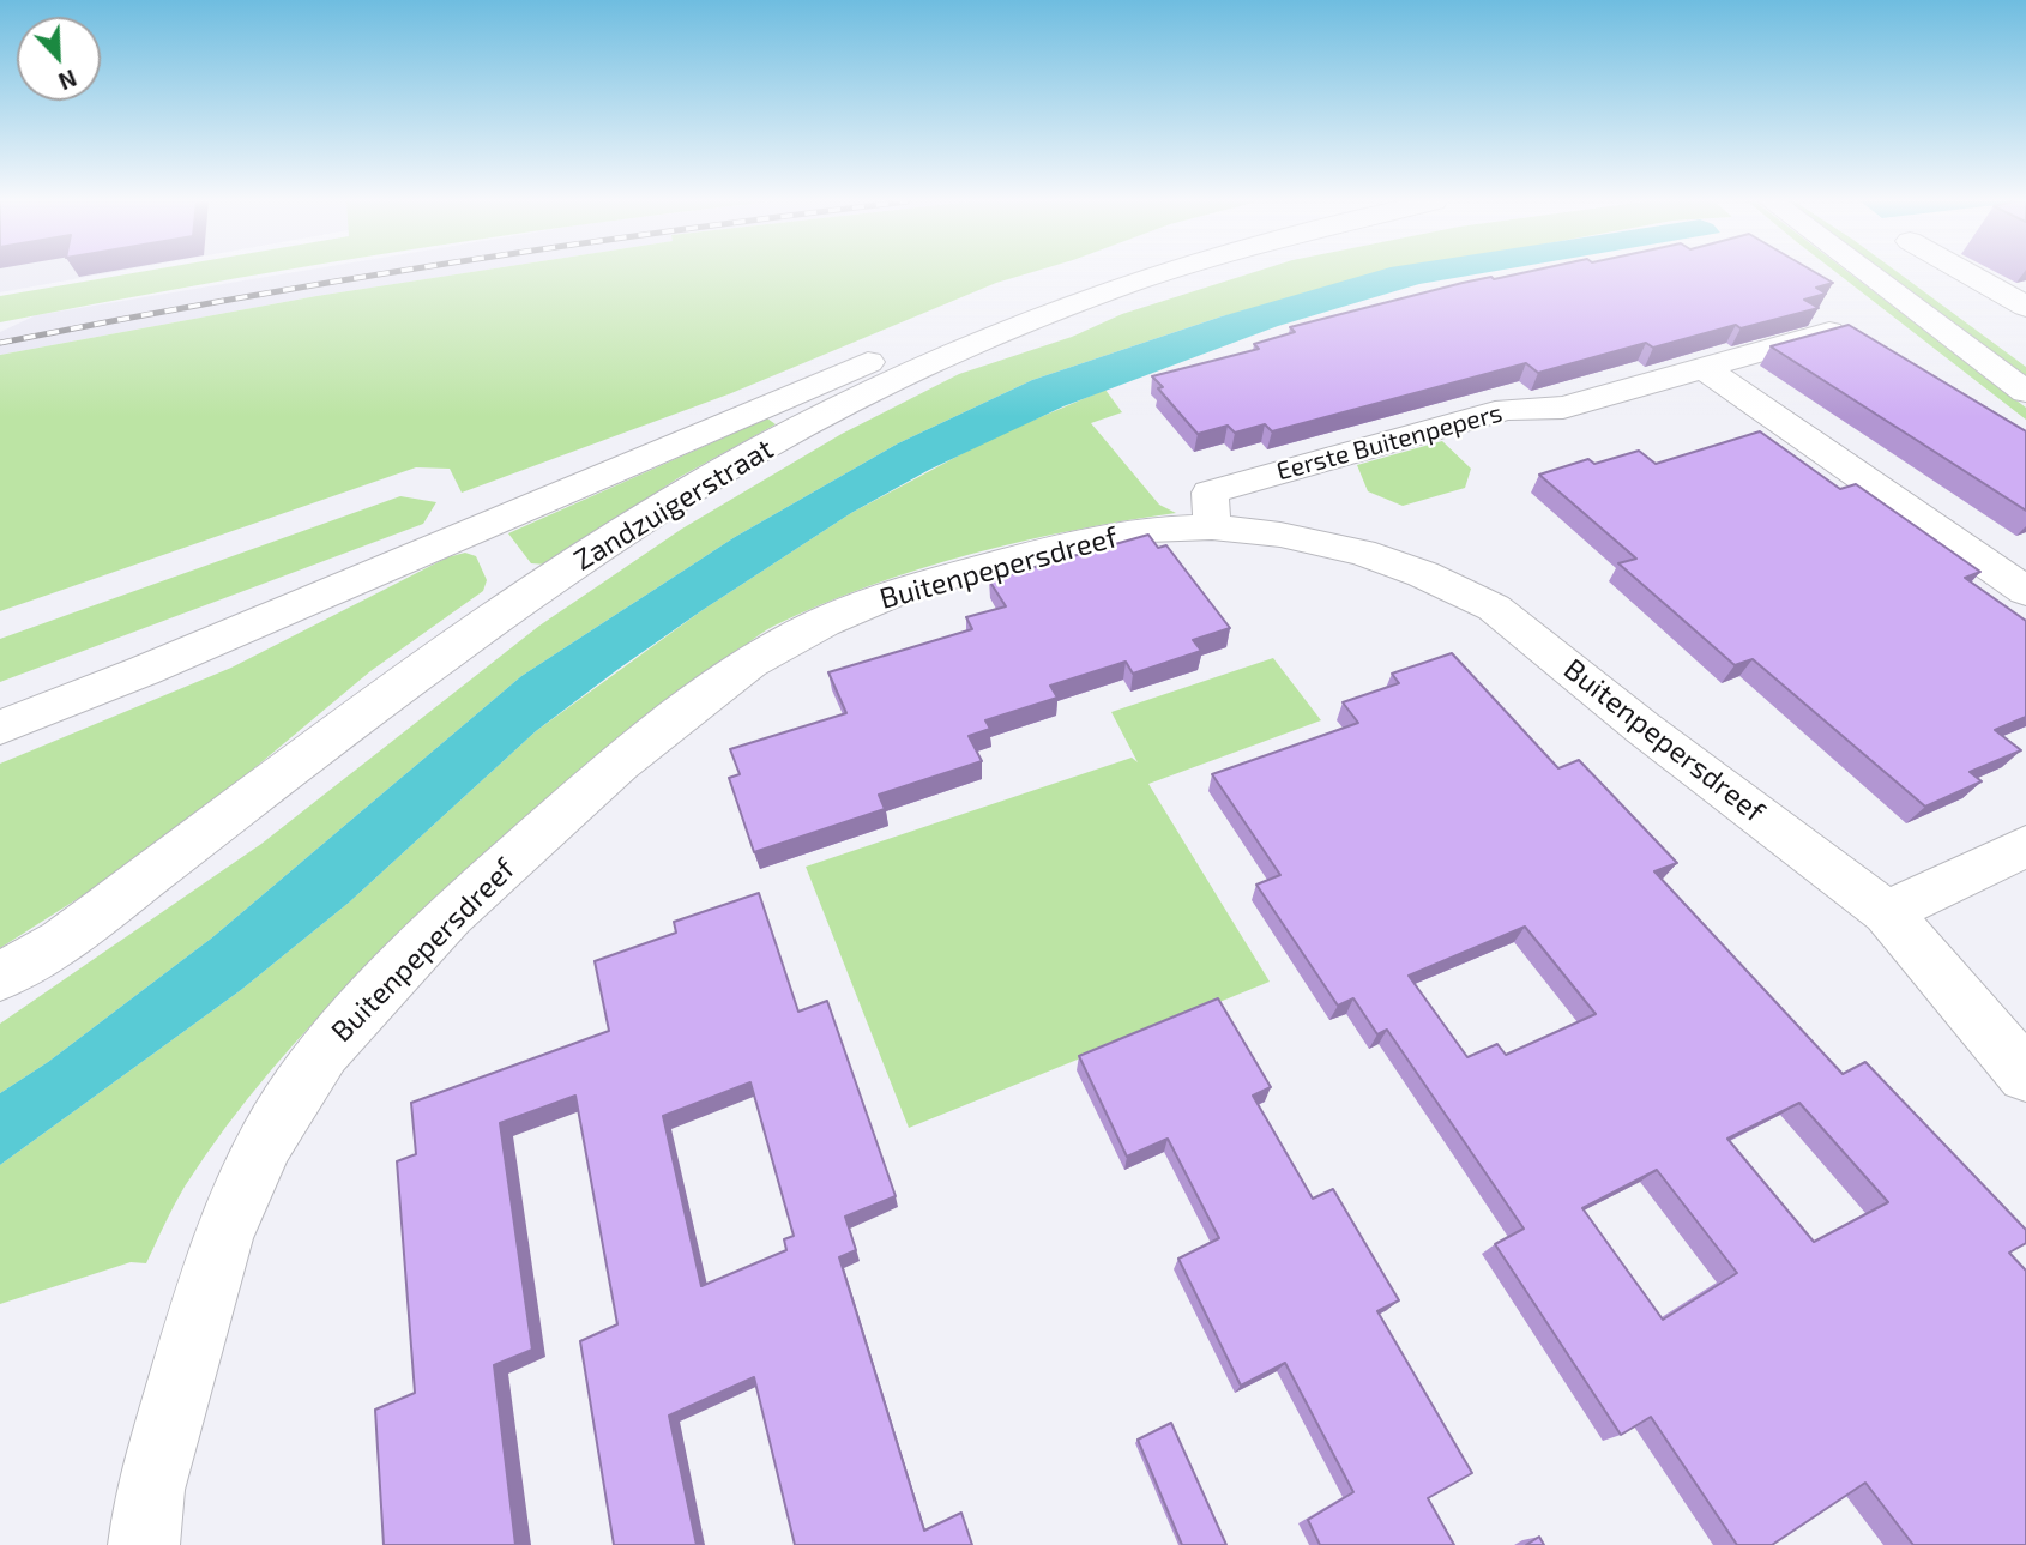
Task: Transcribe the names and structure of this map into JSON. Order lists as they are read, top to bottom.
{
  "streets": {
    "street": ["Eerste Buitenpepers", "Zandzuigerstraat", "Buitenpepersdreef"]
  },
  "crossings": [
    ["Eerste Buitenpepers", "Buitenpepersdreef"]
  ],
  "north": "bottom right"
}
